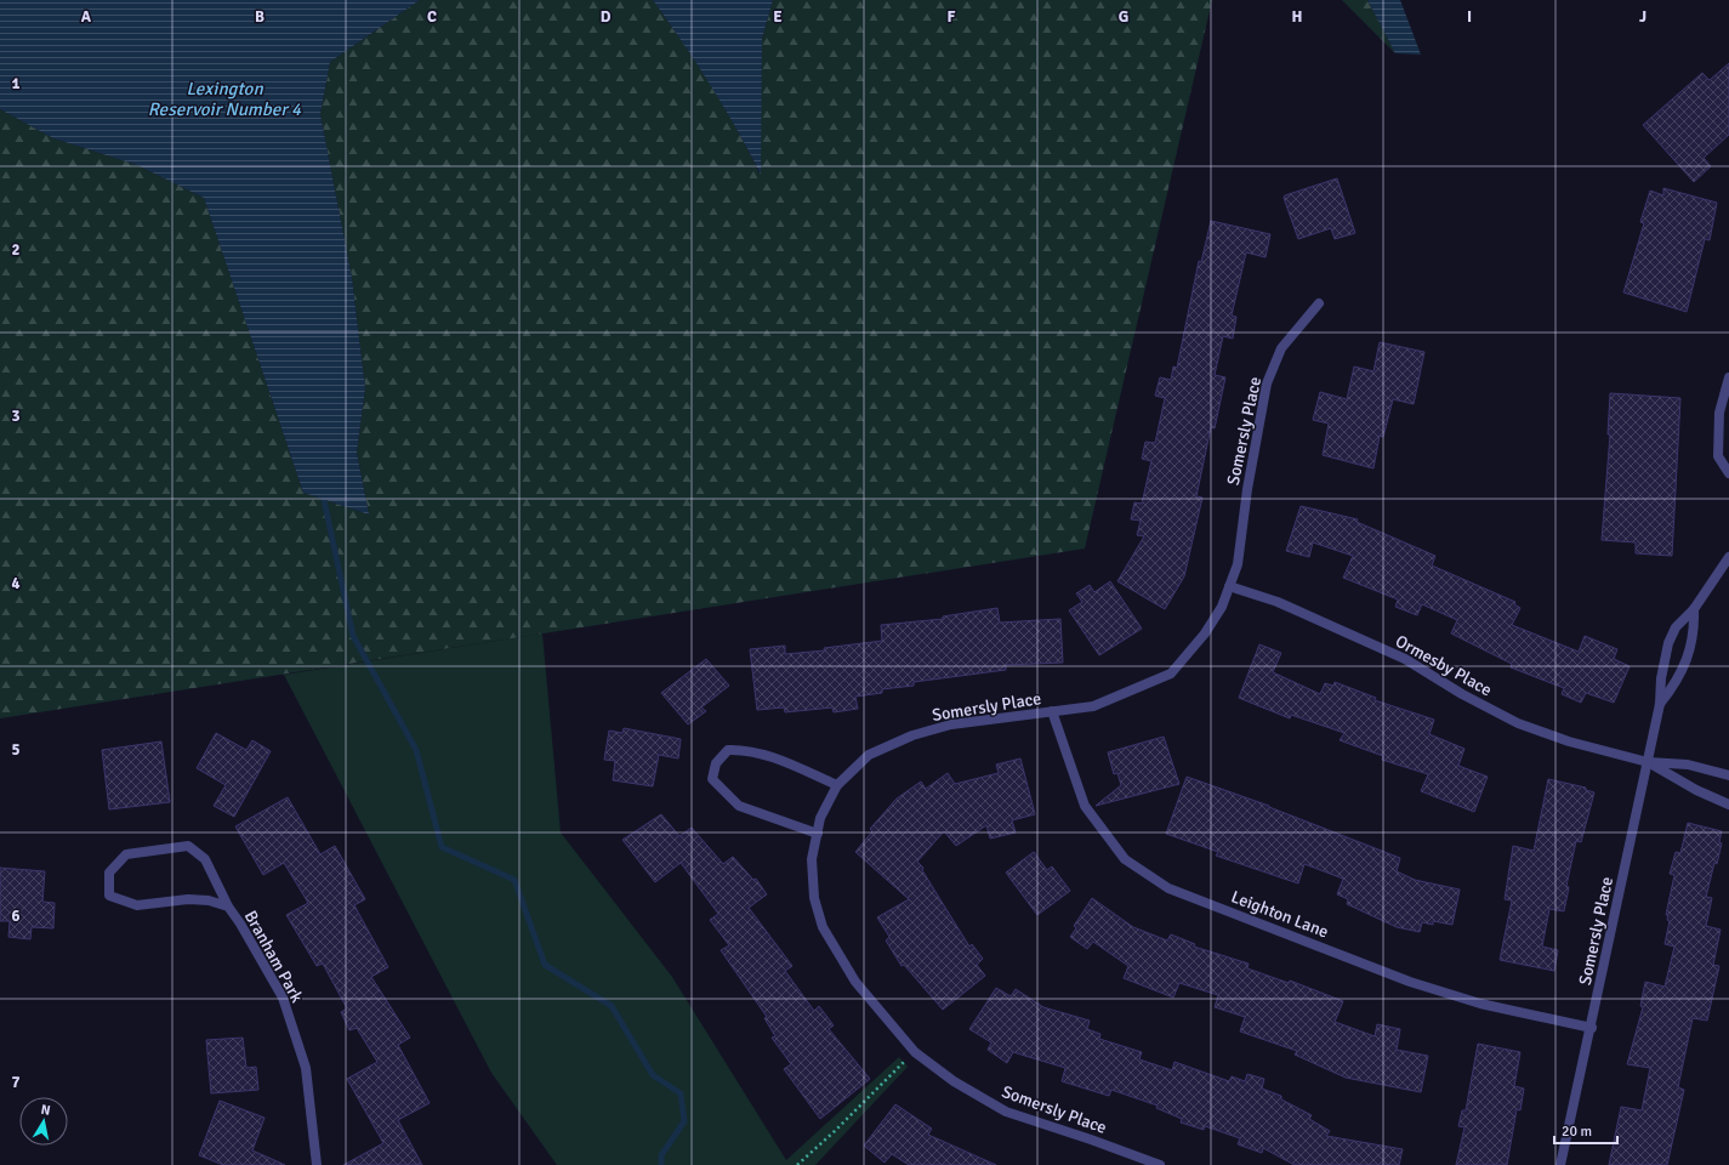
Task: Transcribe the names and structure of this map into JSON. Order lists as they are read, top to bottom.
{
  "streets": {
    "street": [
      "Somersly Place",
      "Ormesby Place",
      "Leighton Lane",
      "Branham Park"
    ]
  },
  "crossings": [
    ["Somersly Place", "Ormesby Place"],
    ["Somersly Place", "Leighton Lane"]
  ],
  "water": ["Lexington Reservoir Number 4"],
  "scale_bar": "20 m",
  "north": "top",
  "grid": {
    "columns": [
      "A",
      "B",
      "C",
      "D",
      "E",
      "F",
      "G",
      "H",
      "I",
      "J"
    ],
    "rows": [
      "1",
      "2",
      "3",
      "4",
      "5",
      "6",
      "7"
    ]
  }
}
